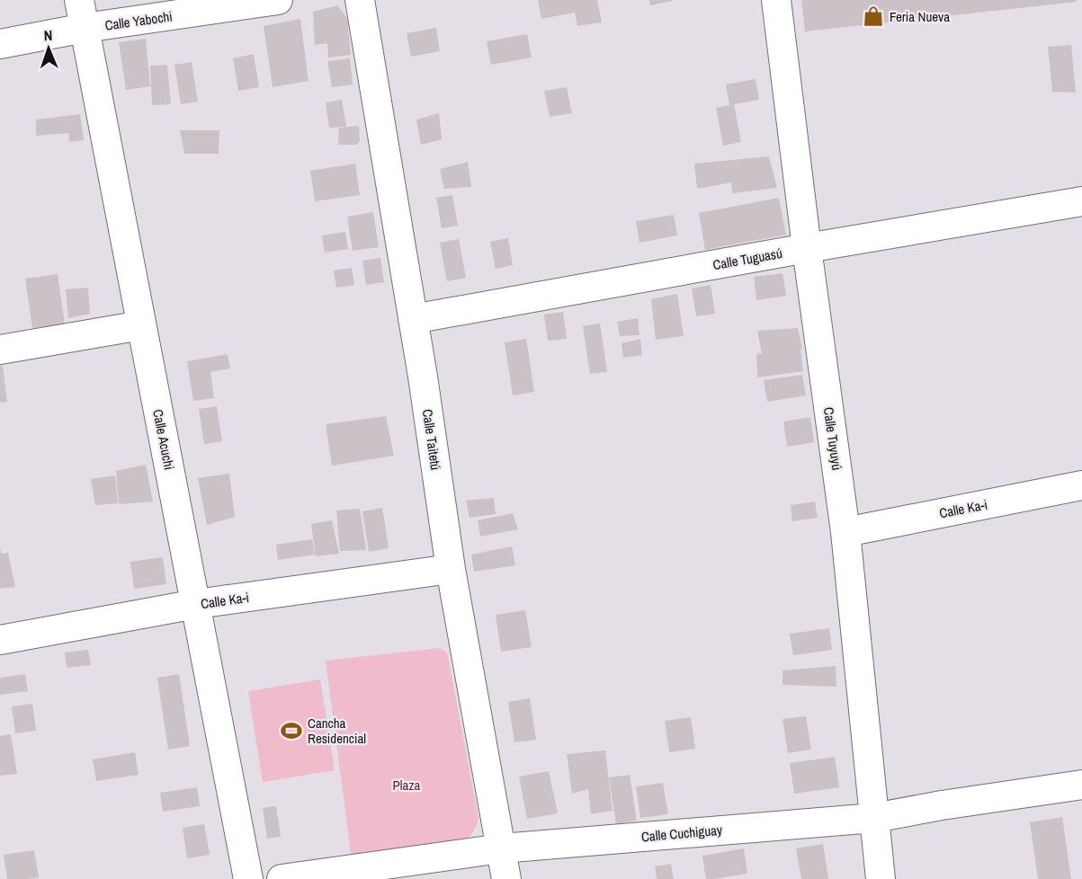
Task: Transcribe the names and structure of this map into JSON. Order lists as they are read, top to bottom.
{
  "streets": {
    "street": [
      "Calle Yabochi",
      "Calle Tuguasú",
      "Calle Tuyuyú",
      "Calle Acuchi",
      "Calle Taitetú",
      "Calle Ka-i",
      "Calle Cuchiguay"
    ]
  },
  "crossings": [
    ["Calle Yabochi", "Calle Acuchi"],
    ["Calle Tuguasú", "Calle Tuyuyú"],
    ["Calle Tuguasú", "Calle Taitetú"],
    ["Calle Tuyuyú", "Calle Ka-i"],
    ["Calle Tuyuyú", "Calle Cuchiguay"],
    ["Calle Acuchi", "Calle Ka-i"],
    ["Calle Taitetú", "Calle Ka-i"],
    ["Calle Taitetú", "Calle Cuchiguay"]
  ],
  "parks": ["Plaza"],
  "places": {
    "shop": ["Feria Nueva"],
    "sports": ["Cancha Residencial"]
  },
  "north": "top"
}
